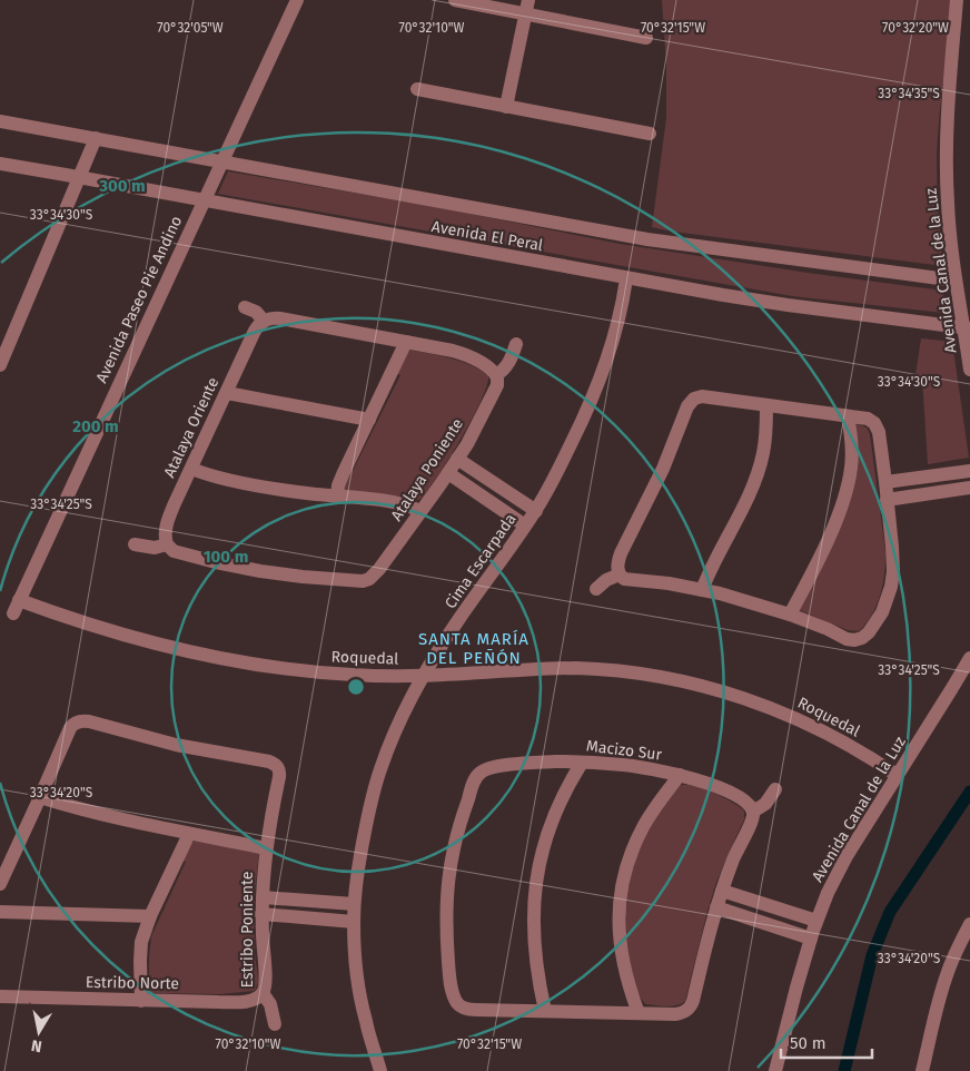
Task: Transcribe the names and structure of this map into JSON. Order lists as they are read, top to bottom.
{
  "streets": {
    "street": [
      "Avenida El Peral",
      "Avenida Canal de la Luz",
      "Avenida Paseo Pie Andino",
      "Atalaya Oriente",
      "Atalaya Poniente",
      "Cima Escarpada",
      "Roquedal",
      "Macizo Sur",
      "Estribo Poniente",
      "Estribo Norte"
    ]
  },
  "crossings": [
    ["Avenida El Peral", "Avenida Canal de la Luz"],
    ["Avenida El Peral", "Avenida Paseo Pie Andino"],
    ["Avenida El Peral", "Cima Escarpada"],
    ["Avenida Canal de la Luz", "Roquedal"],
    ["Avenida Paseo Pie Andino", "Roquedal"],
    ["Atalaya Oriente", "Atalaya Poniente"],
    ["Cima Escarpada", "Roquedal"],
    ["Estribo Poniente", "Estribo Norte"]
  ],
  "districts": ["SANTA MARÍA DEL PEÑÓN"],
  "scale_bar": "50 m",
  "north": "bottom",
  "coordinates": [
    "70°32'05\"W",
    "70°32'10\"W",
    "70°32'15\"W",
    "70°32'20\"W",
    "33°34'35\"S",
    "33°34'30\"S",
    "33°34'25\"S",
    "33°34'20\"S"
  ],
  "rings": ["300 m", "200 m", "100 m"]
}
